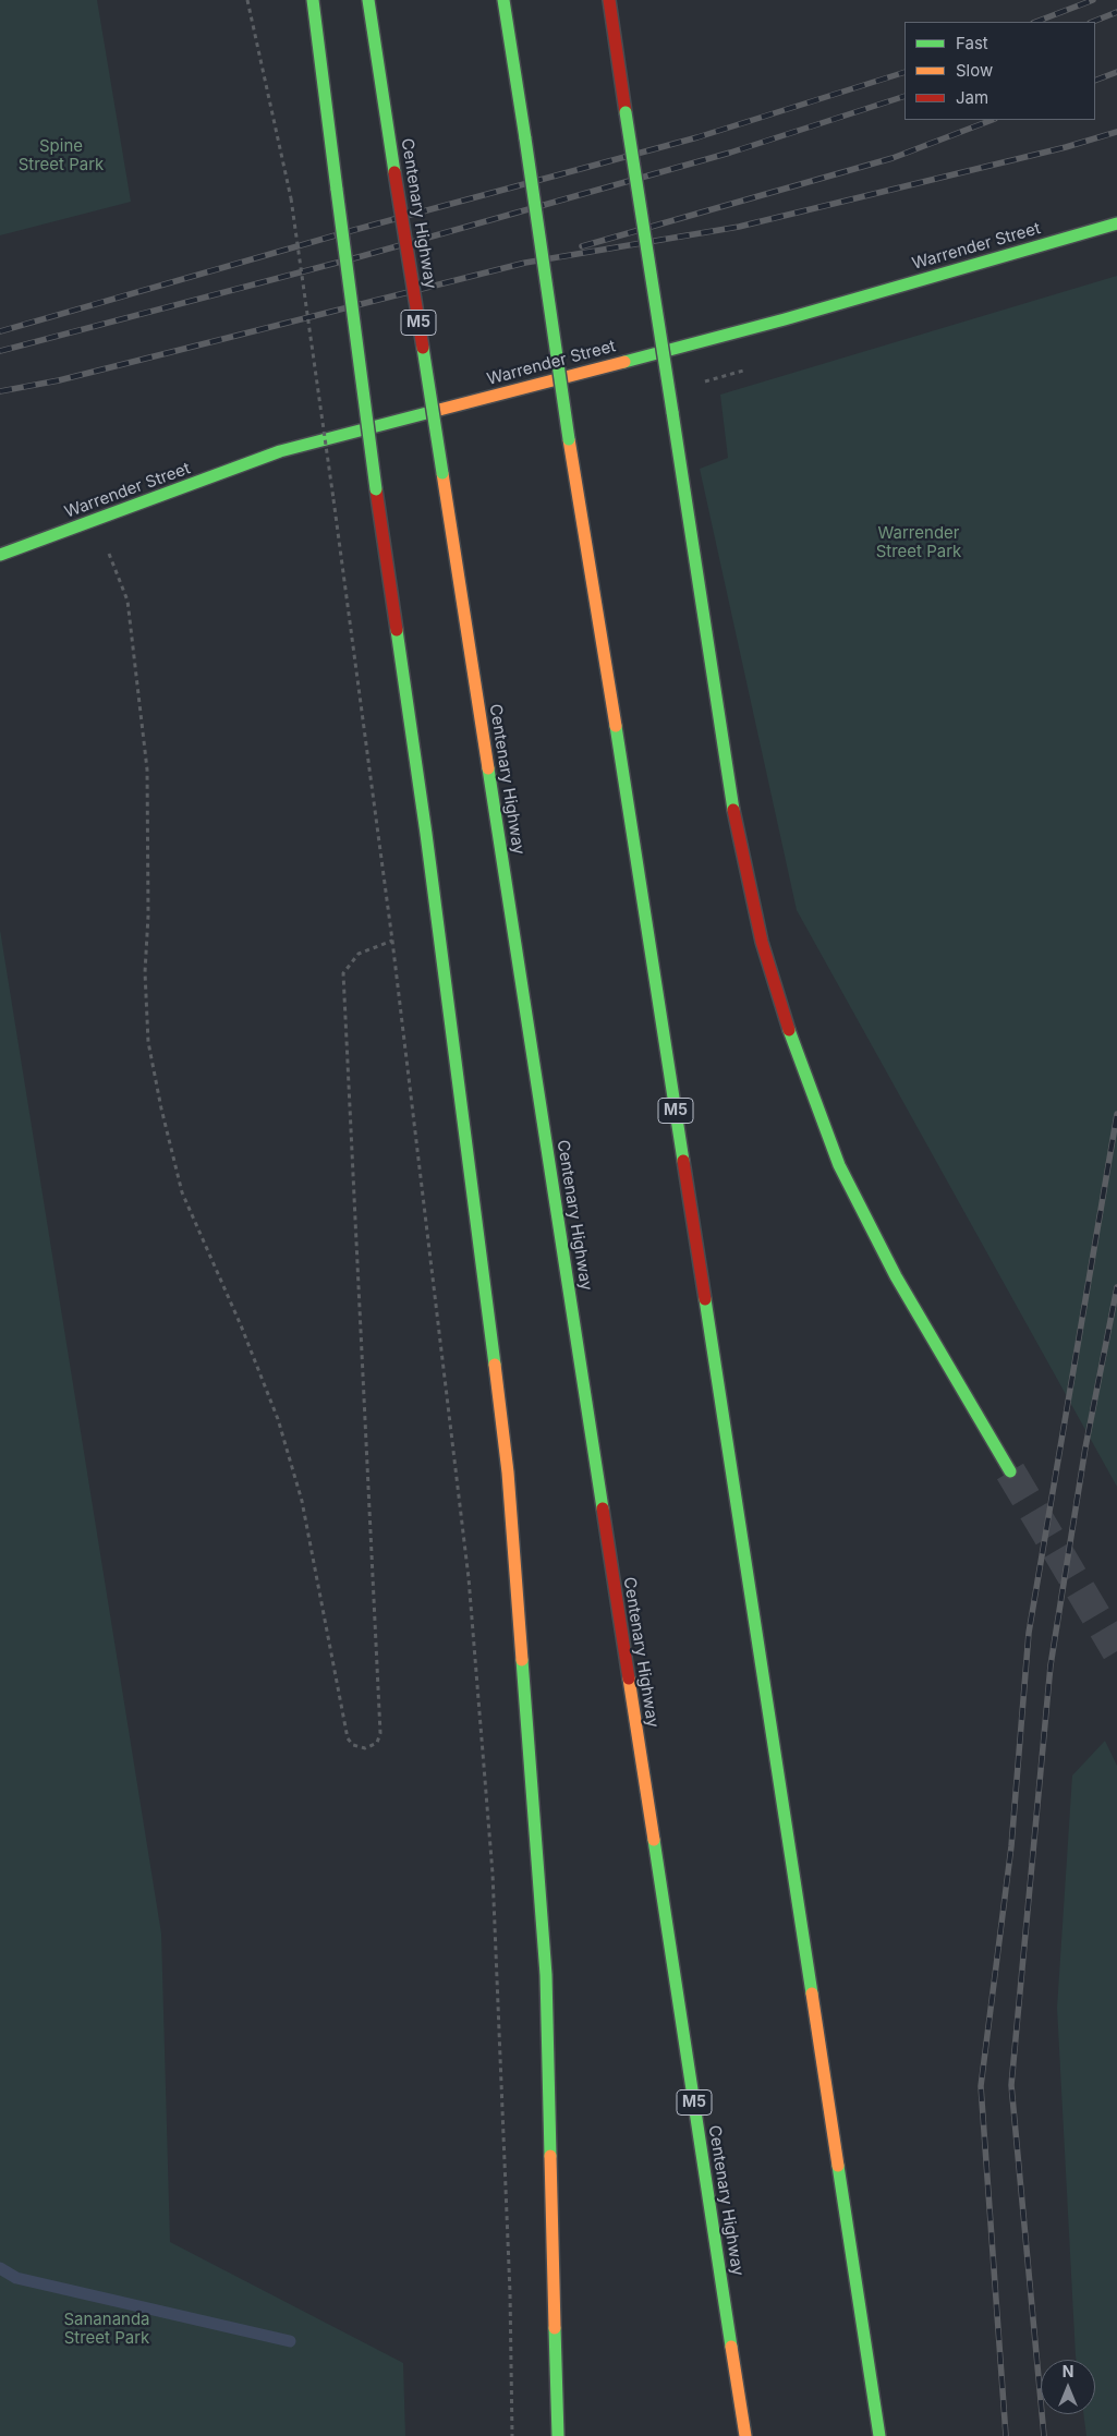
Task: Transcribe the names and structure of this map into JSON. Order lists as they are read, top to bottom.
{
  "streets": {
    "main road": ["Centenary Highway", "Warrender Street", "M5"]
  },
  "parks": ["Spine Street Park", "Warrender Street Park", "Sanananda Street Park"],
  "legend": ["Fast", "Slow", "Jam"],
  "north": "top"
}
